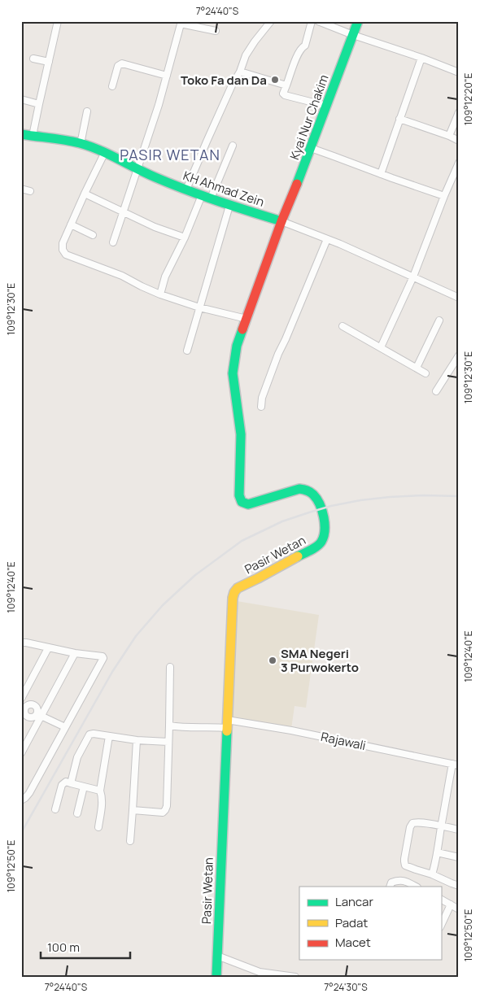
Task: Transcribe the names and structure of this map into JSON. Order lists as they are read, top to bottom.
{
  "streets": {
    "street": [
      "Kyai Nur Chakim",
      "KH Ahmad Zein",
      "Pasir Wetan",
      "Rajawali"
    ]
  },
  "crossings": [
    ["Kyai Nur Chakim", "KH Ahmad Zein"],
    ["Kyai Nur Chakim", "Pasir Wetan"],
    ["KH Ahmad Zein", "Pasir Wetan"],
    ["Pasir Wetan", "Rajawali"]
  ],
  "districts": ["PASIR WETAN"],
  "places": ["Toko Fa dan Da", "SMA Negeri 3 Purwokerto"],
  "legend": ["Lancar", "Padat", "Macet"],
  "scale_bar": "100 m",
  "coordinates": [
    "7°24'40\"S",
    "109°12'20\"E",
    "109°12'30\"E",
    "109°12'40\"E",
    "109°12'50\"E",
    "7°24'30\"S"
  ]
}
